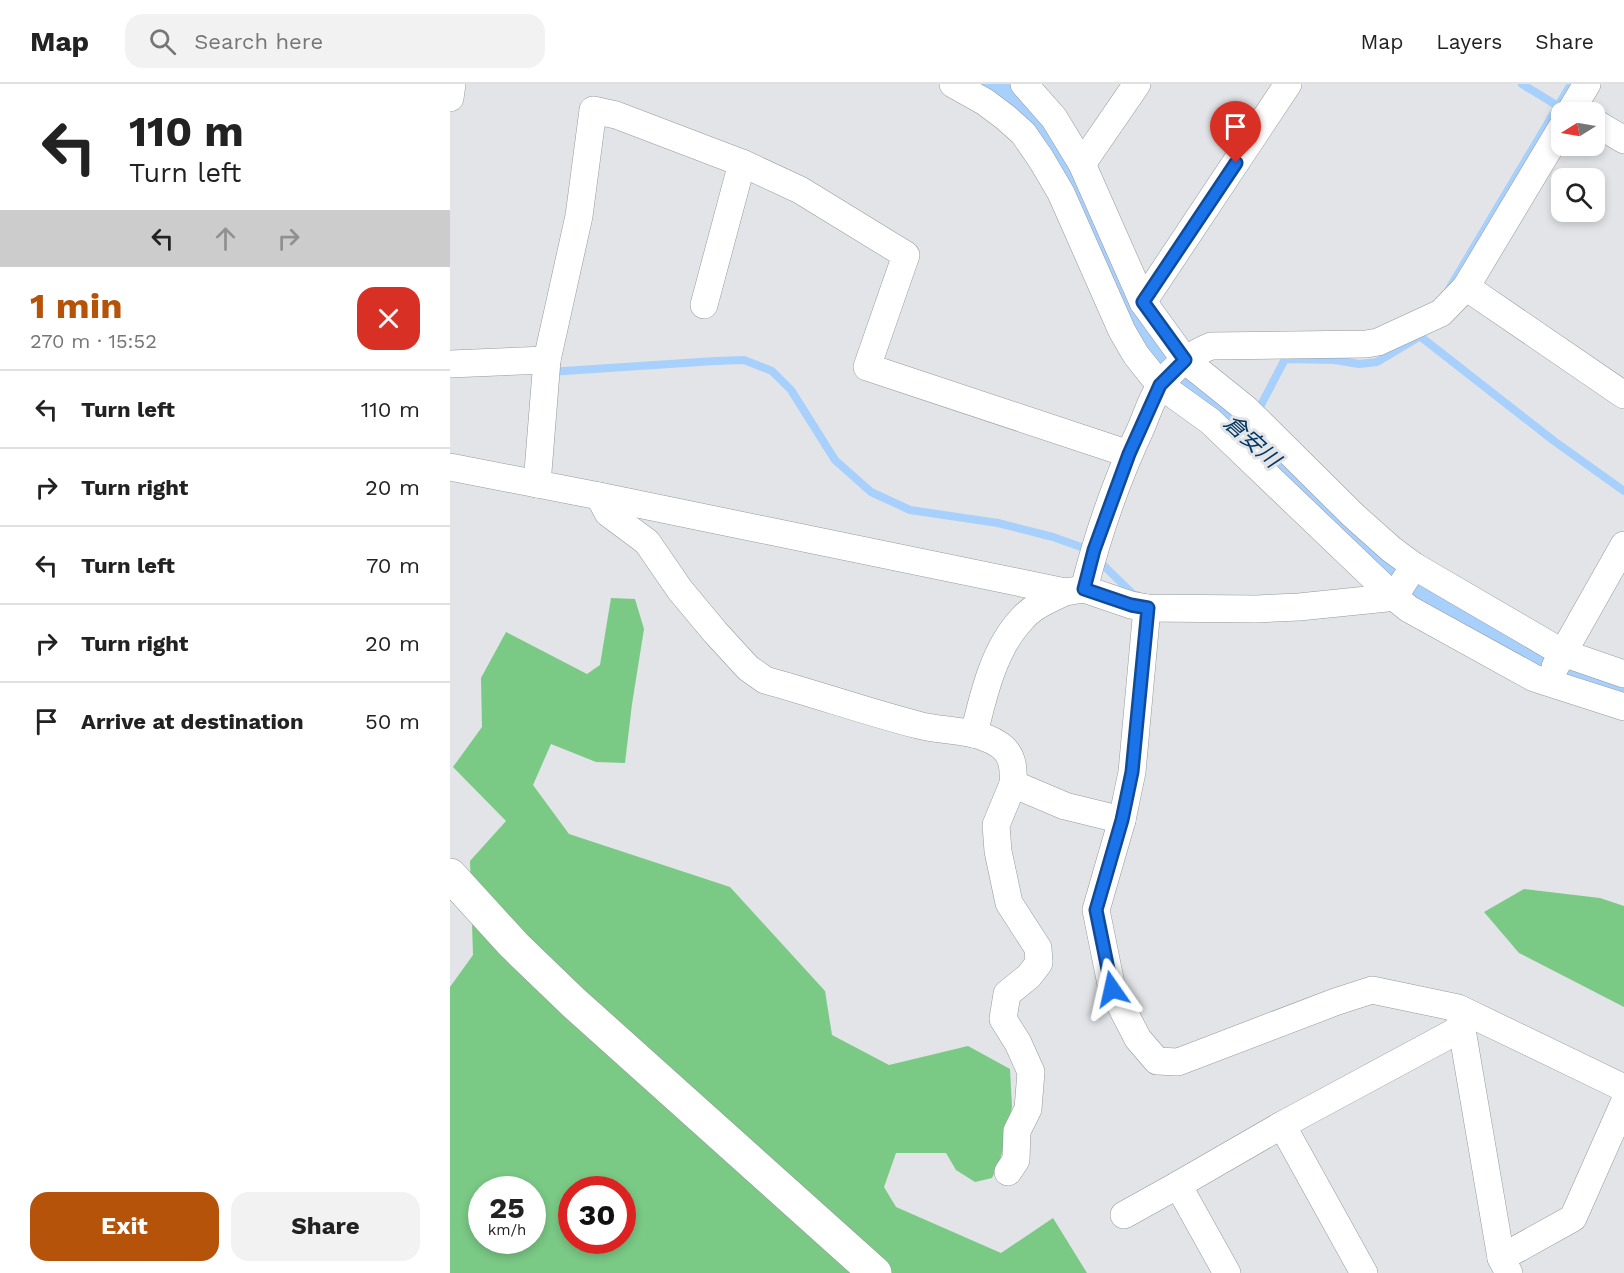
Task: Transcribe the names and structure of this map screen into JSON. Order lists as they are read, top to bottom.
{
  "water": ["倉安川"],
  "north": "left",
  "page": {
    "header": "Map",
    "search": "Search here",
    "nav": ["Map", "Layers", "Share"],
    "turn": ["110 m", "Turn left"],
    "heading": ["1 min", "270 m · 15:52"],
    "list": [
      {
        "name": "Turn left",
        "value": "110 m"
      },
      {
        "name": "Turn right",
        "value": "20 m"
      },
      {
        "name": "Turn left",
        "value": "70 m"
      },
      {
        "name": "Turn right",
        "value": "20 m"
      },
      {
        "name": "Arrive at destination",
        "value": "50 m"
      }
    ],
    "speed": "25 km/h",
    "limit": "30",
    "buttons": ["Exit", "Share"]
  }
}
